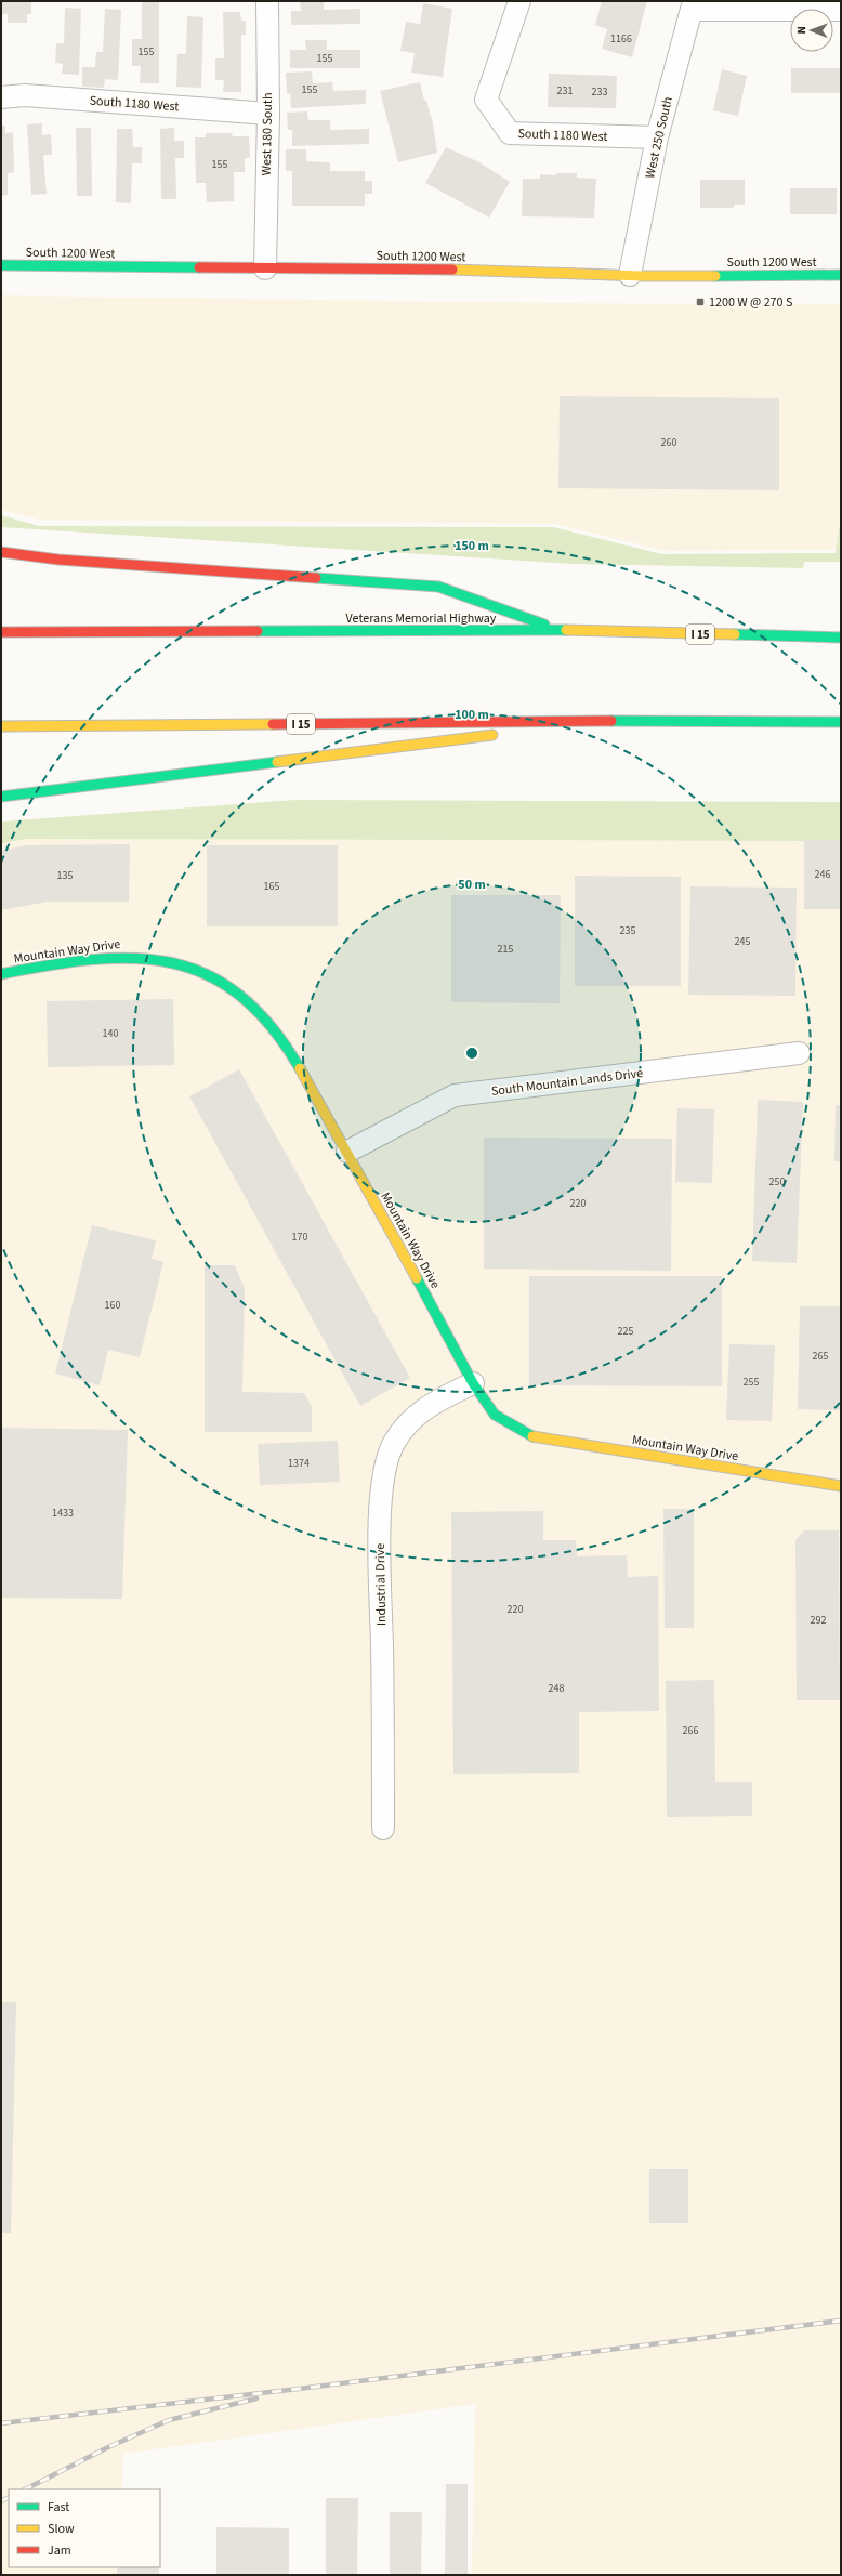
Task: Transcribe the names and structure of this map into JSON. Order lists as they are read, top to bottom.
{
  "streets": {
    "main road": [
      "South 1200 West",
      "Veterans Memorial Highway",
      "I 15",
      "Mountain Way Drive"
    ],
    "street": [
      "South 1180 West",
      "West 180 South",
      "West 250 South",
      "South Mountain Lands Drive",
      "Industrial Drive"
    ]
  },
  "crossings": [
    ["South 1180 West", "West 180 South"],
    ["South 1180 West", "West 250 South"],
    ["West 180 South", "South 1200 West"],
    ["West 250 South", "South 1200 West"],
    ["Mountain Way Drive", "South Mountain Lands Drive"],
    ["Mountain Way Drive", "Industrial Drive"]
  ],
  "places": {
    "transit": ["1200 W @ 270 S"]
  },
  "house_numbers": [
    "1166",
    "155",
    "155",
    "155",
    "231",
    "233",
    "155",
    "260",
    "246",
    "135",
    "165",
    "235",
    "245",
    "215",
    "140",
    "250",
    "220",
    "170",
    "160",
    "225",
    "265",
    "255",
    "1374",
    "1433",
    "220",
    "292",
    "248",
    "266"
  ],
  "legend": ["Fast", "Slow", "Jam"],
  "north": "left",
  "rings": ["150 m", "100 m", "50 m"]
}
